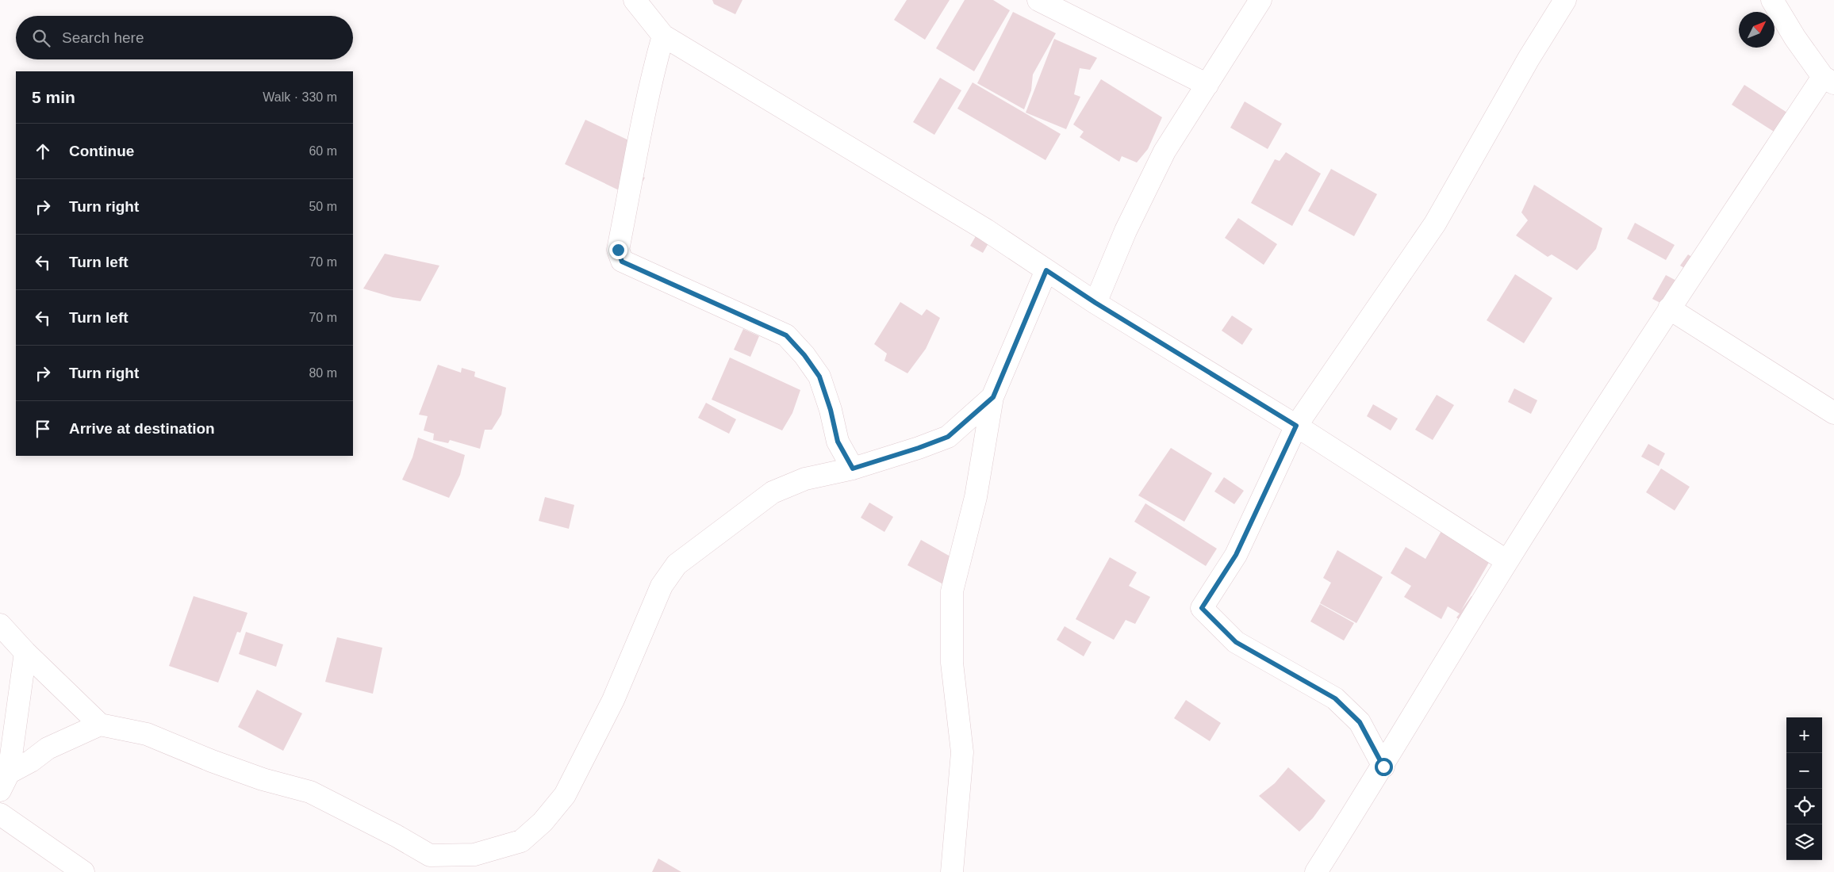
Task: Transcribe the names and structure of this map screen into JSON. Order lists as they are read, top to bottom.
{
  "north": "top right",
  "page": {
    "search": "Search here",
    "heading": ["5 min", "Walk · 330 m"],
    "list": [
      ["Continue", "60 m"],
      ["Turn right", "50 m"],
      ["Turn left", "70 m"],
      ["Turn left", "70 m"],
      ["Turn right", "80 m"],
      "Arrive at destination"
    ],
    "map_buttons": ["+", "−"]
  }
}
